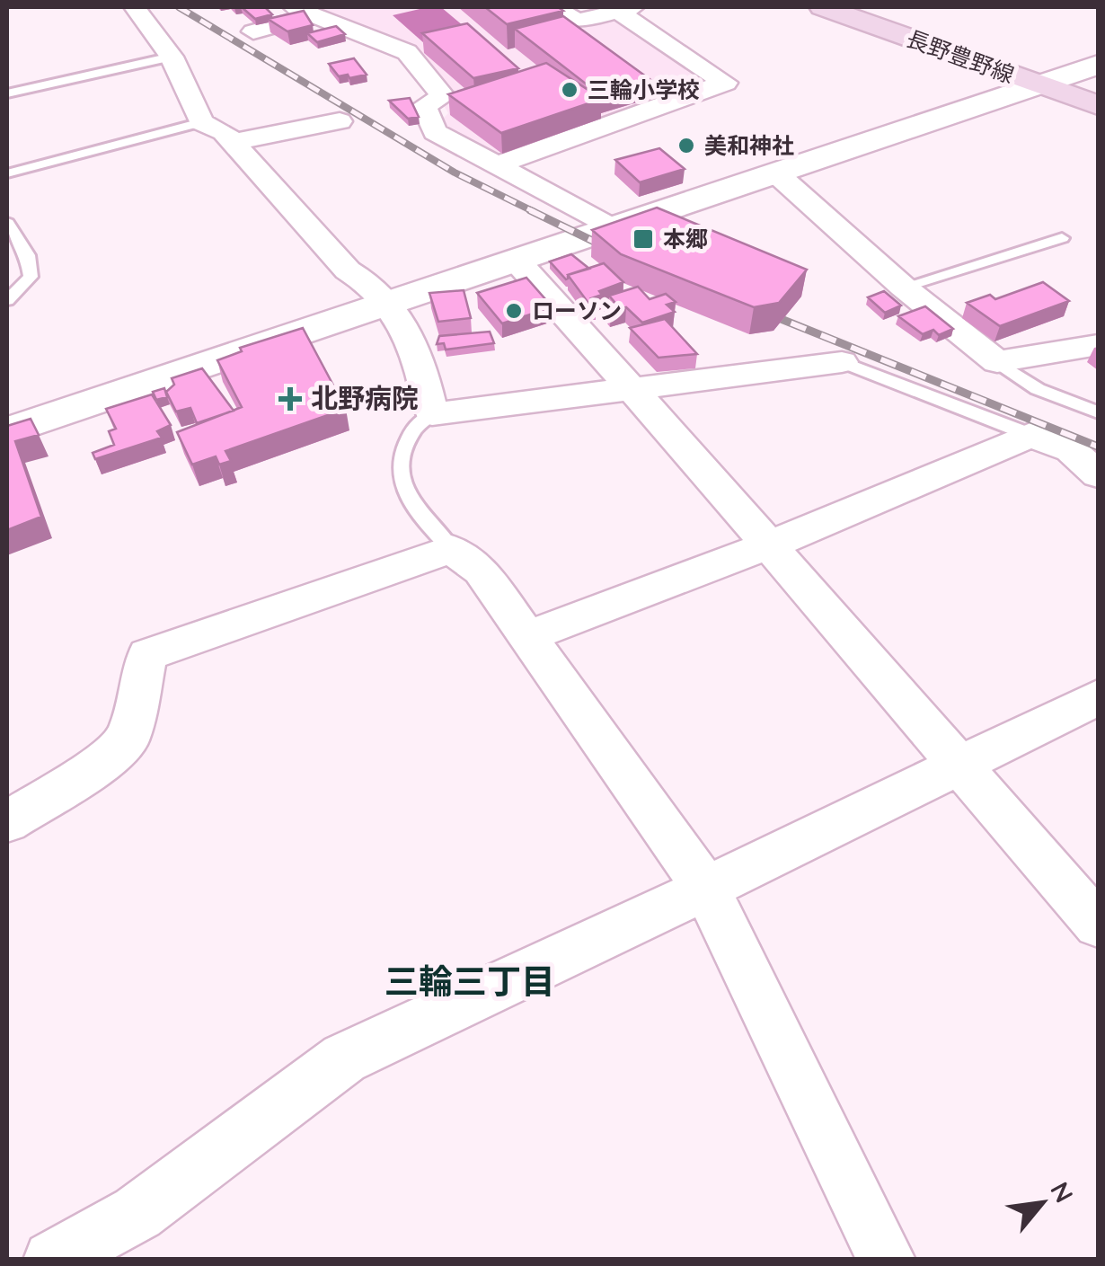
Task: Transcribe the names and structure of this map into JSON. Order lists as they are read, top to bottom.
{
  "streets": {
    "main road": ["長野豊野線"]
  },
  "districts": ["三輪三丁目"],
  "places": {
    "other": ["三輪小学校", "美和神社", "ローソン"],
    "transit": ["本郷"],
    "health": ["北野病院"]
  },
  "north": "top right"
}
